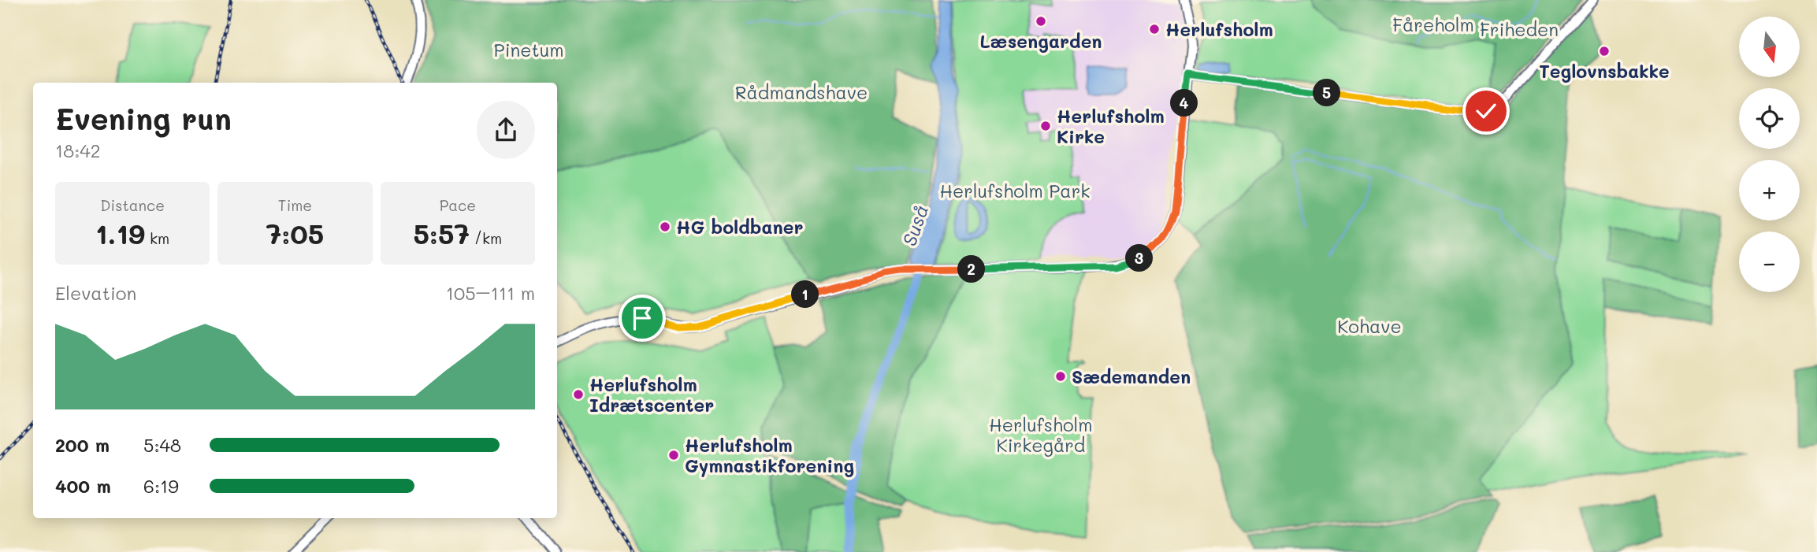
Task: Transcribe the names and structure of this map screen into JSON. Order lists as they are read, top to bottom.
{
  "water": ["Suså"],
  "parks": [
    "Fåreholm",
    "Friheden",
    "Pinetum",
    "Rådmandshave",
    "Herlufsholm Park",
    "Kohave",
    "Herlufsholm Kirkegård"
  ],
  "places": [
    "Læsengarden",
    "Herlufsholm",
    "Teglovnsbakke",
    "Herlufsholm Kirke",
    "HG boldbaner",
    "Sædemanden",
    "Herlufsholm Idrætscenter",
    "Herlufsholm Gymnastikforening"
  ],
  "north": "bottom",
  "page": {
    "map_buttons": ["+", "−"],
    "pins": [
      "5",
      "4",
      "3",
      "2",
      "1"
    ],
    "heading": ["Evening run", "18:42"],
    "stats": [
      ["Distance", "1.19 km"],
      ["Time", "7:05"],
      ["Pace", "5:57 /km"]
    ],
    "chart": ["Elevation", "105–111 m"],
    "list": [
      {
        "name": "200 m",
        "note": "5:48"
      },
      {
        "name": "400 m",
        "note": "6:19"
      }
    ]
  }
}
